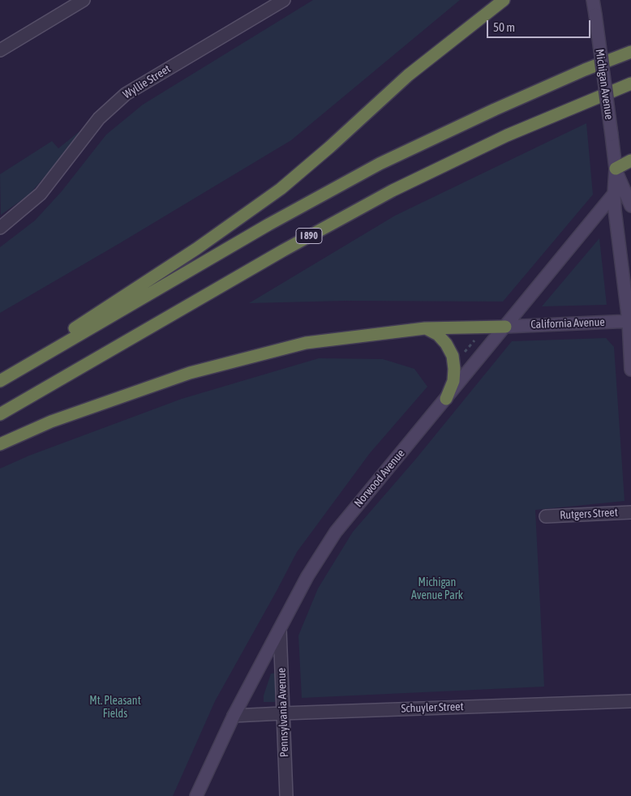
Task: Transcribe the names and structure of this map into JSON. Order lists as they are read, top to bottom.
{
  "streets": {
    "highway": ["I 890"],
    "street": [
      "Wyllie Street",
      "Michigan Avenue",
      "California Avenue",
      "Norwood Avenue",
      "Rutgers Street",
      "Schuyler Street",
      "Pennsylvania Avenue"
    ]
  },
  "crossings": [
    ["Michigan Avenue", "California Avenue"],
    ["Michigan Avenue", "Norwood Avenue"],
    ["California Avenue", "Norwood Avenue"],
    ["Norwood Avenue", "Schuyler Street"],
    ["Norwood Avenue", "Pennsylvania Avenue"],
    ["Schuyler Street", "Pennsylvania Avenue"]
  ],
  "parks": ["Michigan Avenue Park", "Mt. Pleasant Fields"],
  "scale_bar": "50 m"
}
